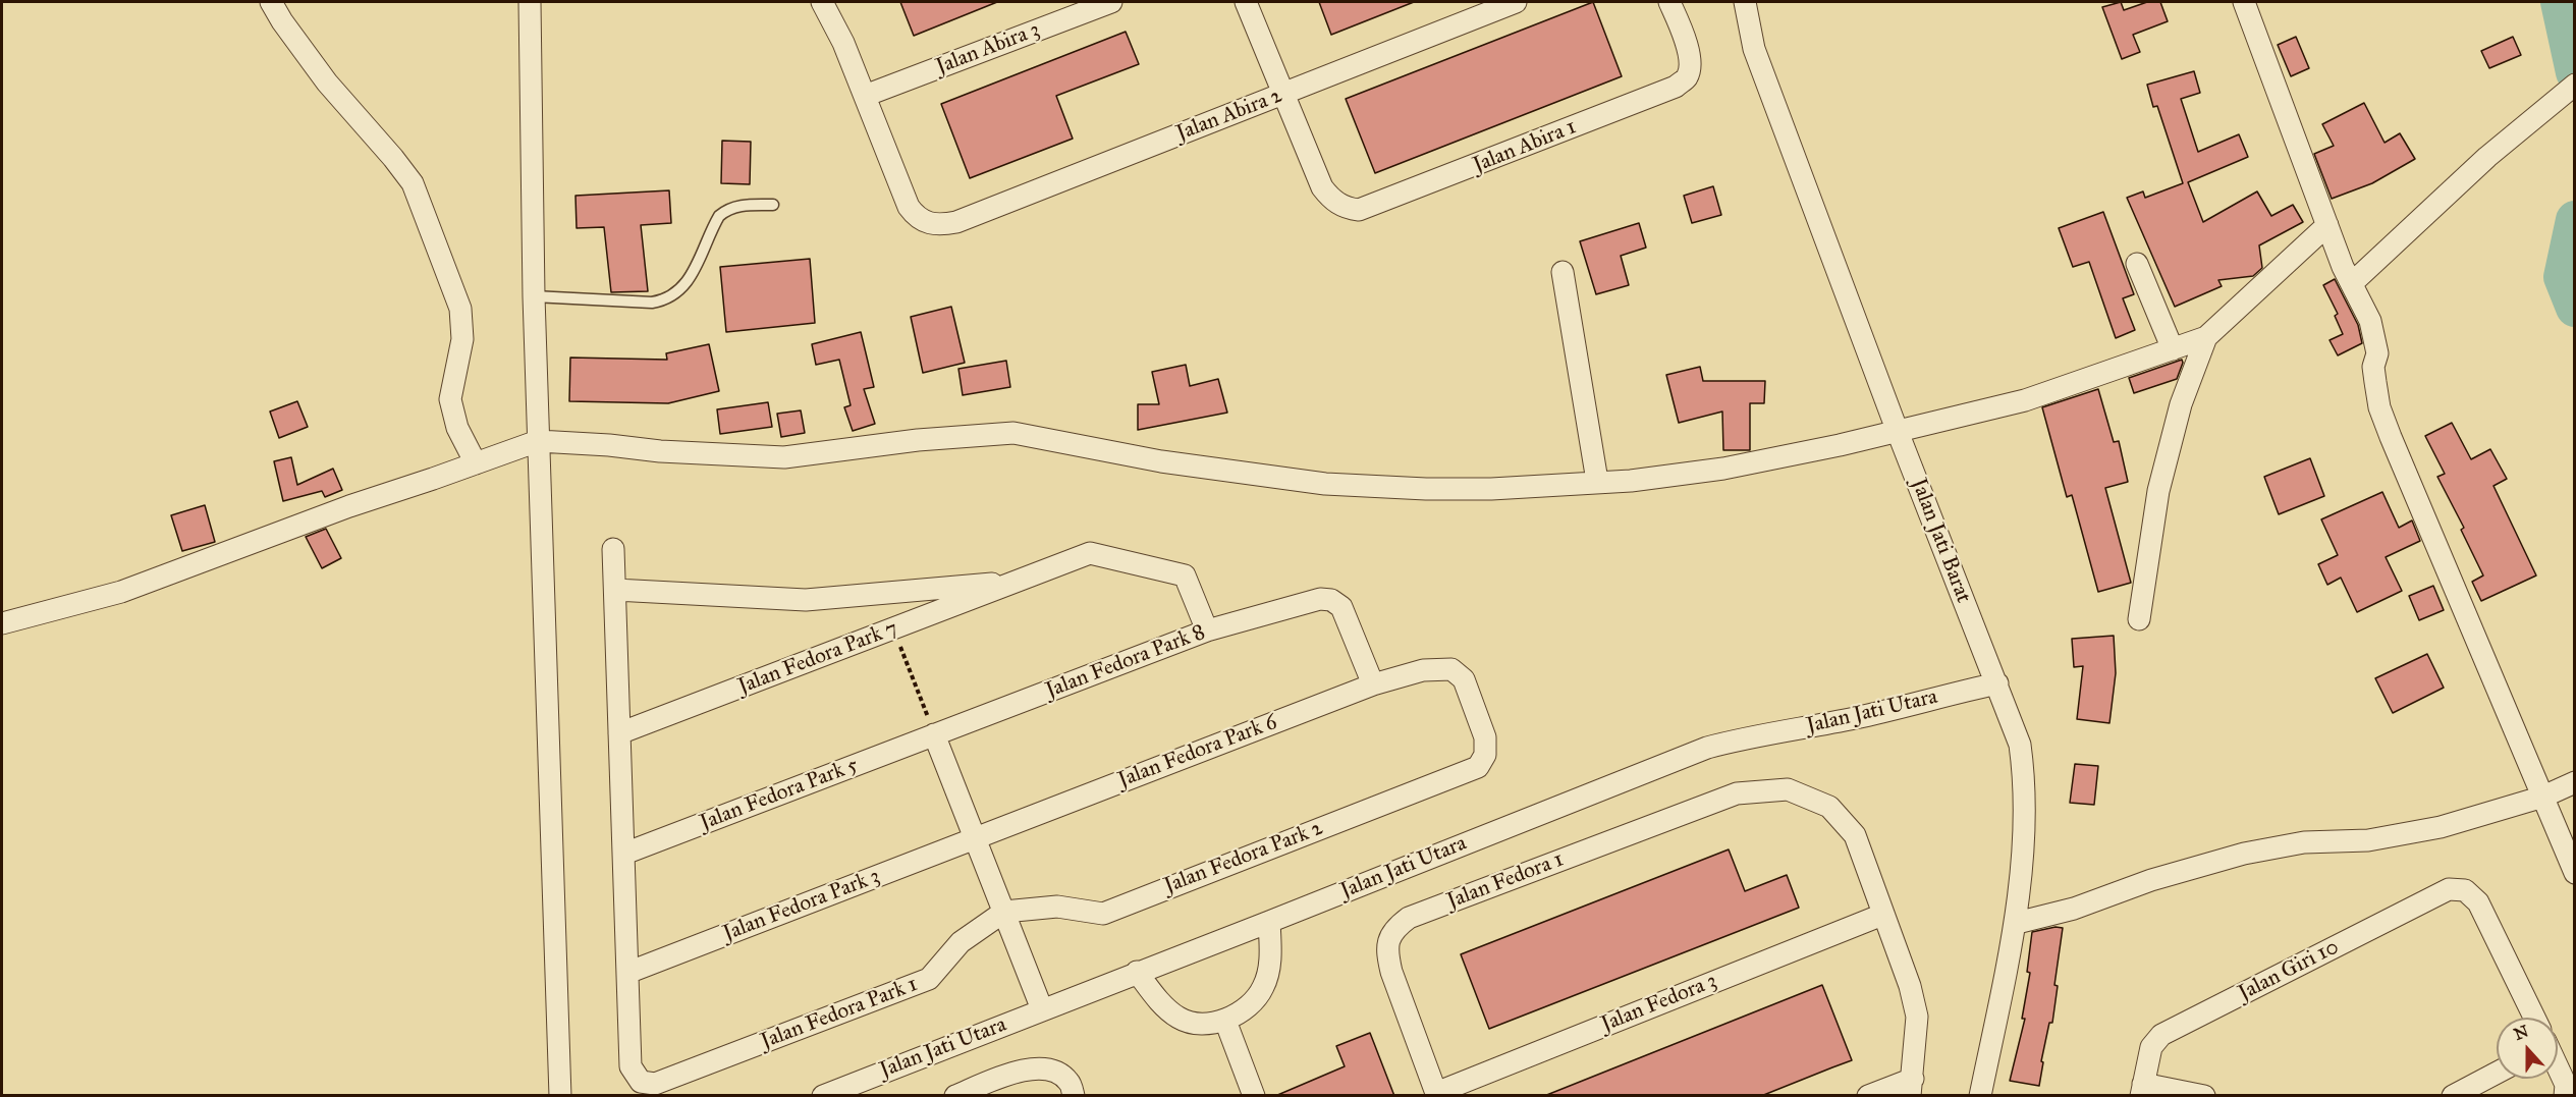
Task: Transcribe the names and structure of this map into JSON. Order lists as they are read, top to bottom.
{
  "streets": {
    "street": [
      "Jalan Abira 3",
      "Jalan Abira 2",
      "Jalan Abira 1",
      "Jalan Jati Barat",
      "Jalan Fedora Park 7",
      "Jalan Fedora Park 8",
      "Jalan Jati Utara",
      "Jalan Fedora Park 6",
      "Jalan Fedora Park 5",
      "Jalan Fedora Park 2",
      "Jalan Fedora 1",
      "Jalan Fedora Park 3",
      "Jalan Giri 10",
      "Jalan Fedora 3",
      "Jalan Fedora Park 1"
    ]
  },
  "crossings": [
    ["Jalan Abira 3", "Jalan Abira 2"],
    ["Jalan Abira 2", "Jalan Abira 1"],
    ["Jalan Jati Barat", "Jalan Jati Utara"],
    ["Jalan Fedora Park 7", "Jalan Fedora Park 8"],
    ["Jalan Fedora Park 8", "Jalan Fedora Park 6"],
    ["Jalan Fedora Park 8", "Jalan Fedora Park 5"],
    ["Jalan Fedora Park 6", "Jalan Fedora Park 2"],
    ["Jalan Fedora Park 6", "Jalan Fedora Park 3"],
    ["Jalan Fedora Park 2", "Jalan Fedora Park 1"],
    ["Jalan Fedora 1", "Jalan Fedora 3"],
    ["Jalan Fedora Park 3", "Jalan Fedora Park 1"]
  ],
  "north": "top"
}
